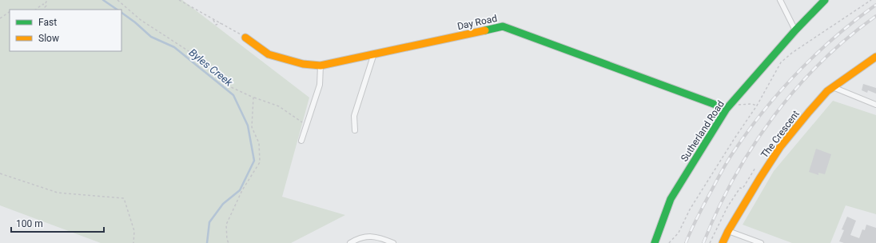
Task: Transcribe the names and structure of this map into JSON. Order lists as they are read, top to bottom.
{
  "streets": {
    "street": ["Day Road", "Sutherland Road", "The Crescent"]
  },
  "crossings": [
    ["Day Road", "Sutherland Road"]
  ],
  "water": ["Byles Creek"],
  "legend": ["Fast", "Slow"],
  "scale_bar": "100 m"
}
